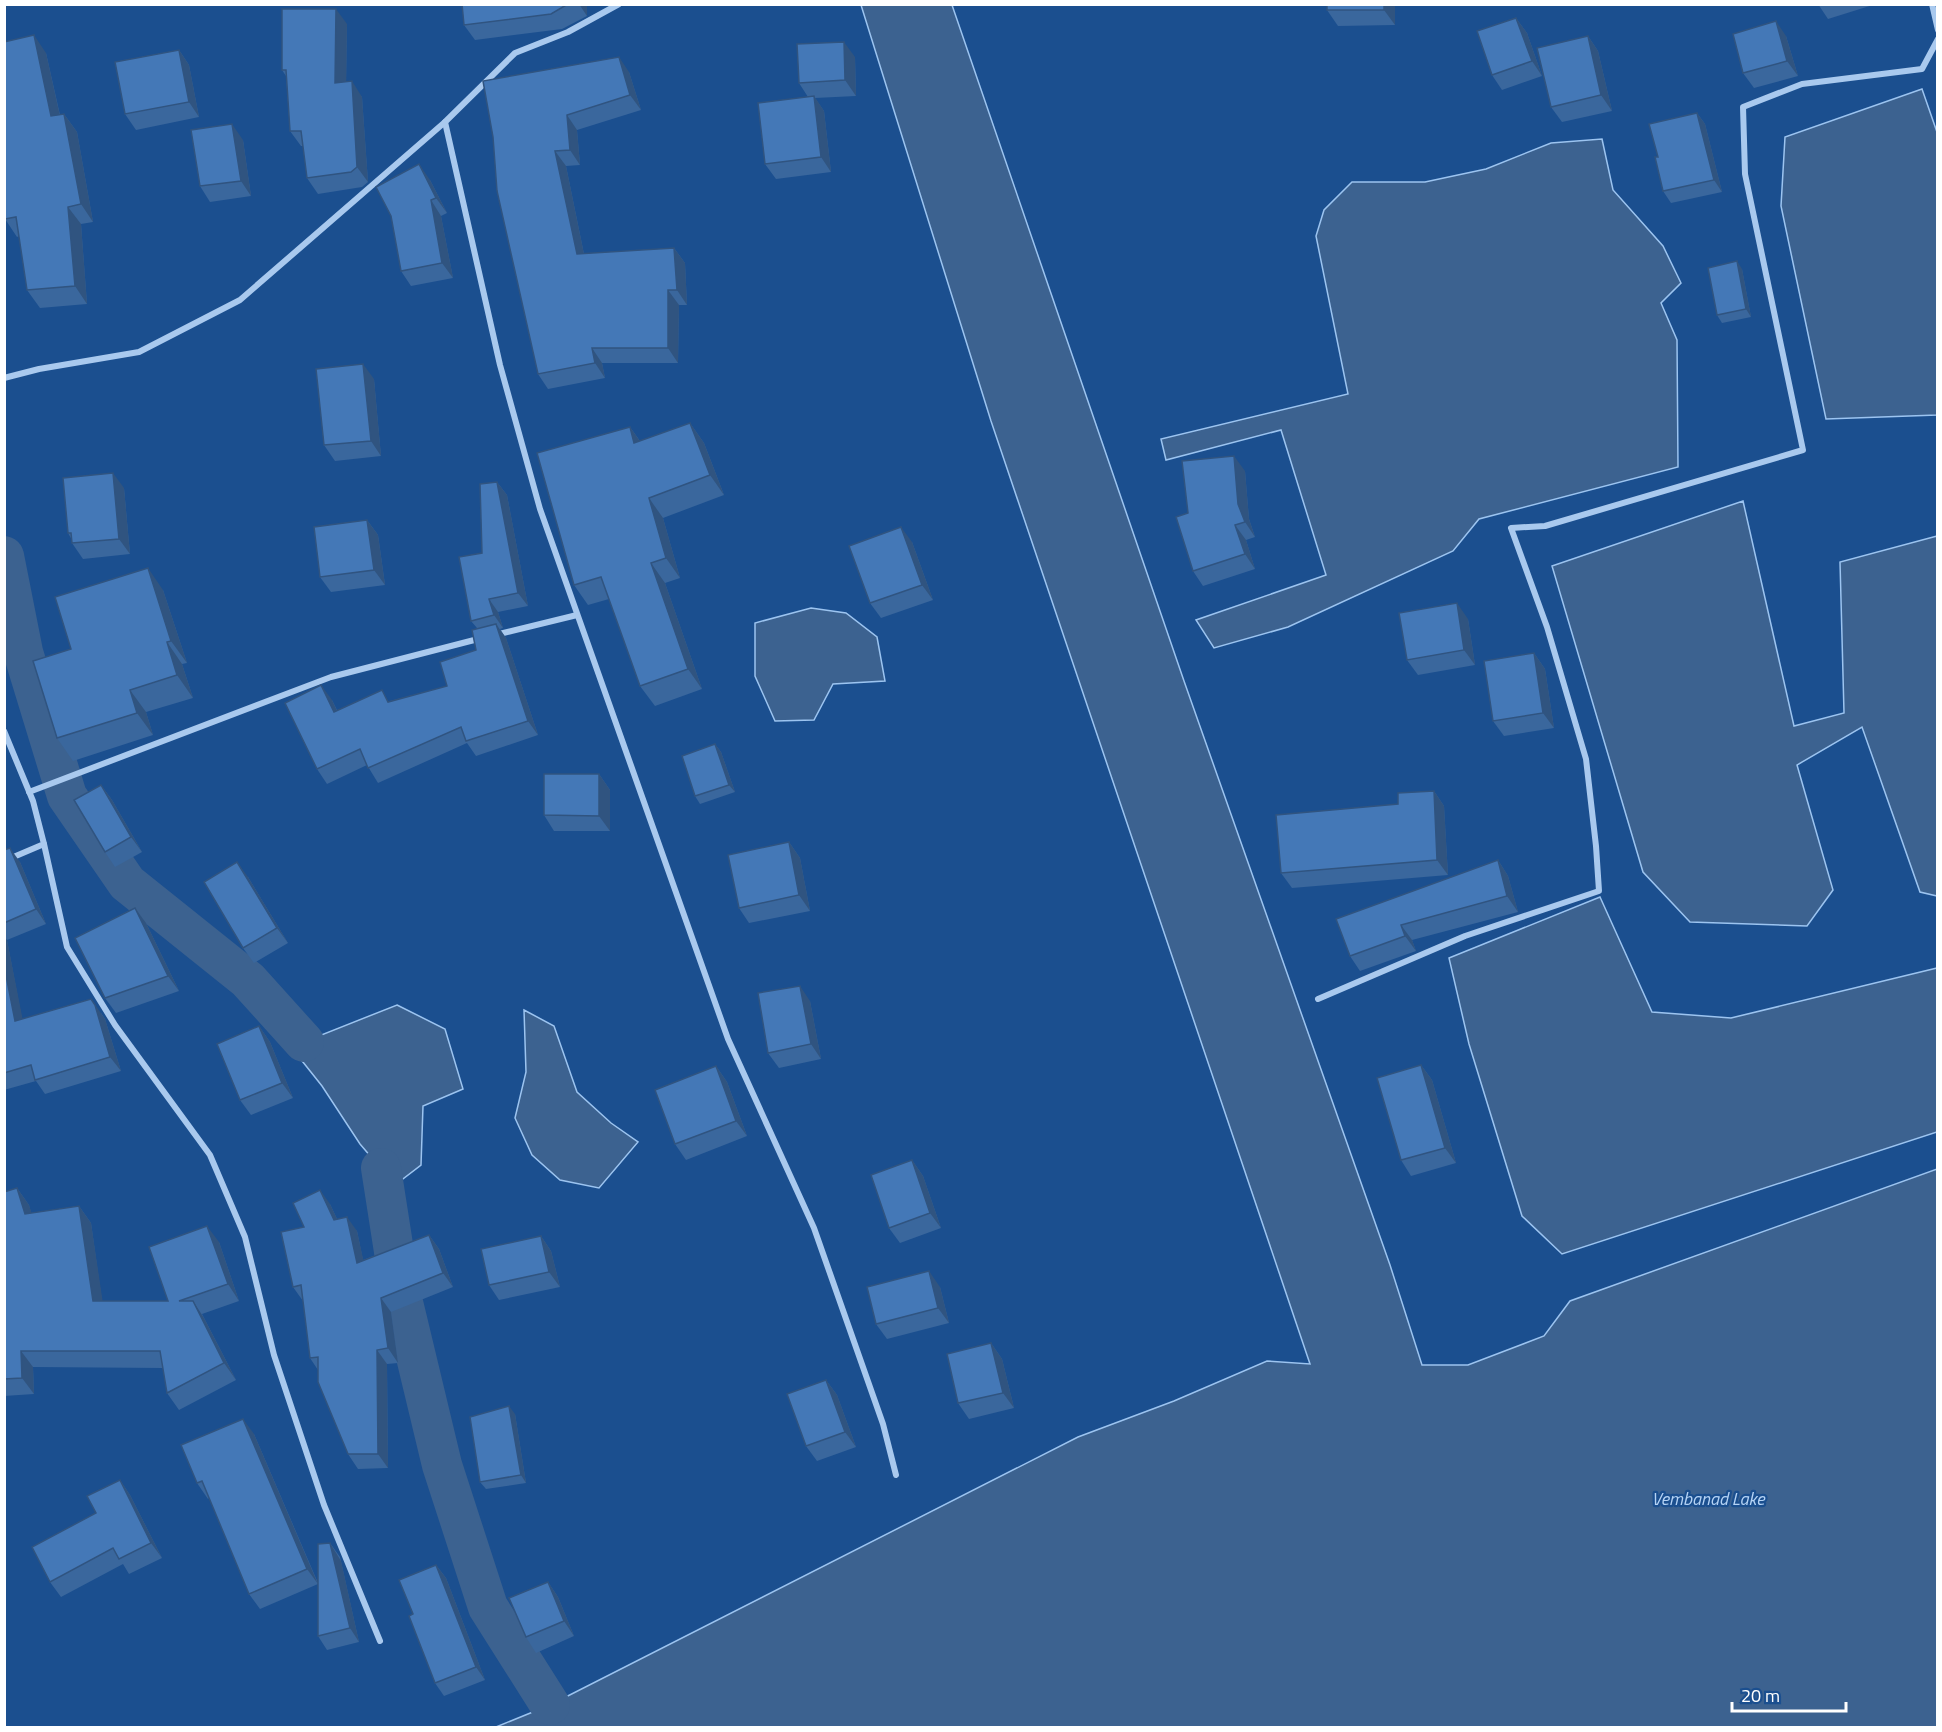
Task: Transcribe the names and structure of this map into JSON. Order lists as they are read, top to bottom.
{
  "water": ["Vembanad Lake"],
  "scale_bar": "20 m"
}
